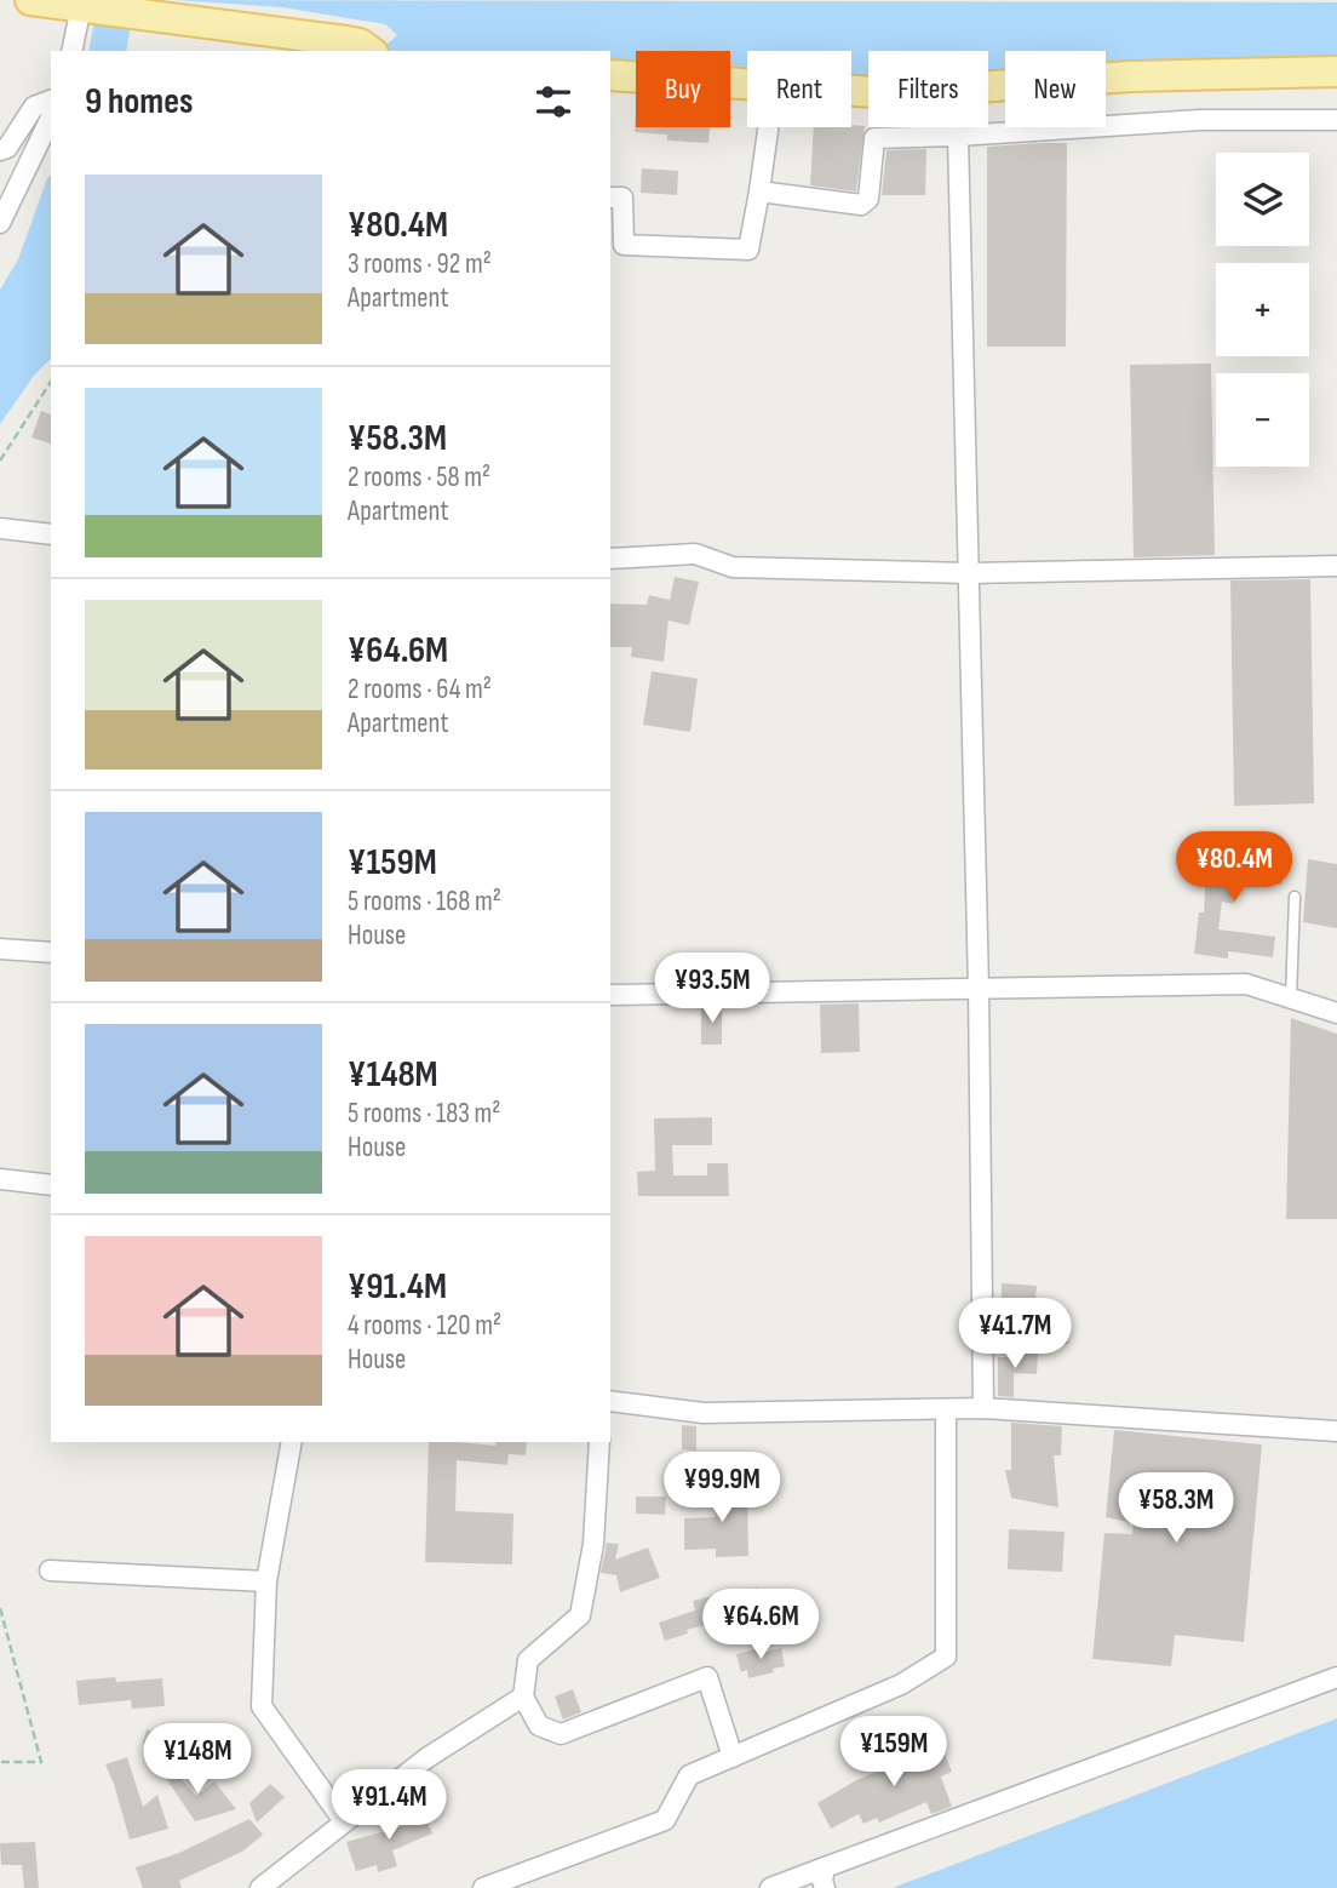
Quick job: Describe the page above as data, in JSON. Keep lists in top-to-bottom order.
{
  "page": {
    "chip": [
      "Buy",
      "Rent",
      "Filters",
      "New"
    ],
    "heading": "9 homes",
    "map_buttons": ["+", "−"],
    "list": [
      {
        "name": "¥80.4M",
        "note": "3 rooms · 92 m² · Apartment"
      },
      {
        "name": "¥58.3M",
        "note": "2 rooms · 58 m² · Apartment"
      },
      {
        "name": "¥64.6M",
        "note": "2 rooms · 64 m² · Apartment"
      },
      {
        "name": "¥159M",
        "note": "5 rooms · 168 m² · House"
      },
      {
        "name": "¥148M",
        "note": "5 rooms · 183 m² · House"
      },
      {
        "name": "¥91.4M",
        "note": "4 rooms · 120 m² · House"
      }
    ],
    "price": [
      "¥80.4M",
      "¥93.5M",
      "¥41.7M",
      "¥99.9M",
      "¥58.3M",
      "¥64.6M",
      "¥159M",
      "¥148M",
      "¥91.4M"
    ]
  }
}
